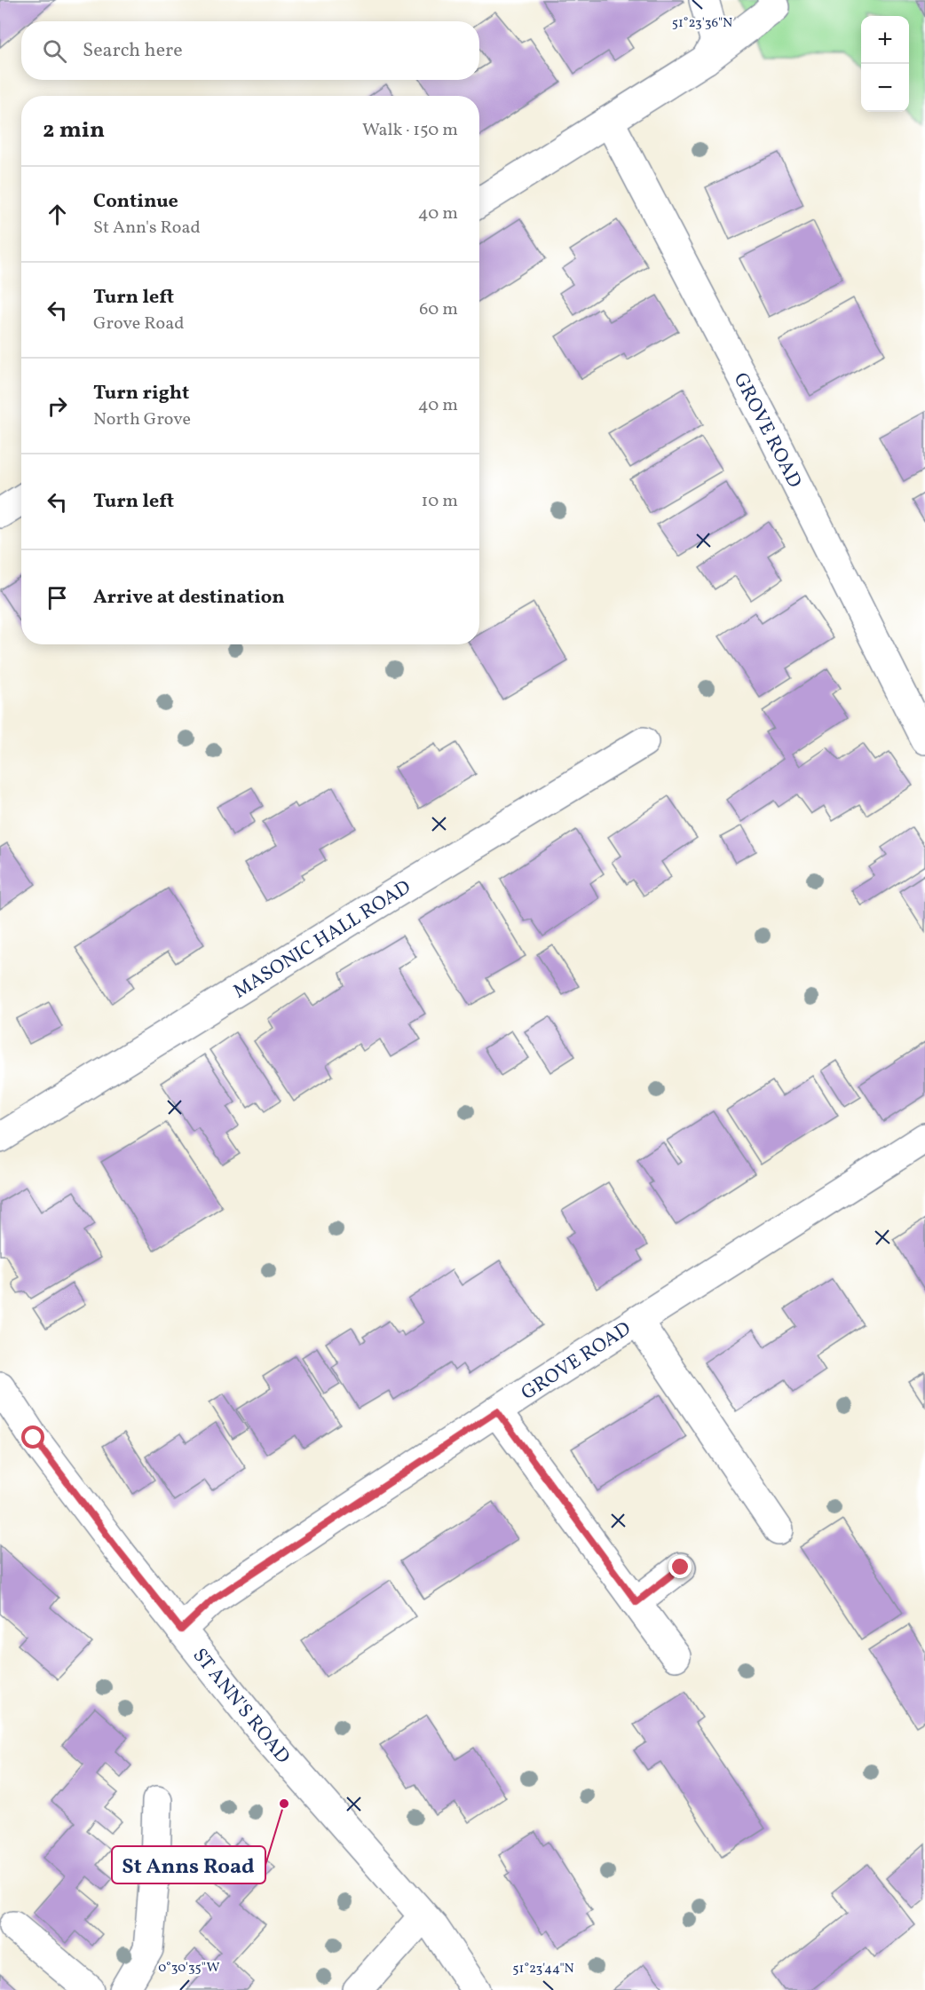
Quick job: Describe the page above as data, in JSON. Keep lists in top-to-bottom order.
{
  "streets": {
    "street": ["GROVE ROAD", "MASONIC HALL ROAD", "ST ANN'S ROAD"]
  },
  "crossings": [
    ["GROVE ROAD", "ST ANN'S ROAD"]
  ],
  "places": ["St Anns Road"],
  "page": {
    "map_buttons": ["+", "−"],
    "search": "Search here",
    "heading": ["2 min", "Walk · 150 m"],
    "list": [
      ["Continue", "St Ann's Road", "40 m"],
      ["Turn left", "Grove Road", "60 m"],
      ["Turn right", "North Grove", "40 m"],
      ["Turn left", "10 m"],
      "Arrive at destination"
    ]
  },
  "coordinates": ["51°23'36\"N", "0°30'35\"W", "51°23'44\"N"]
}
